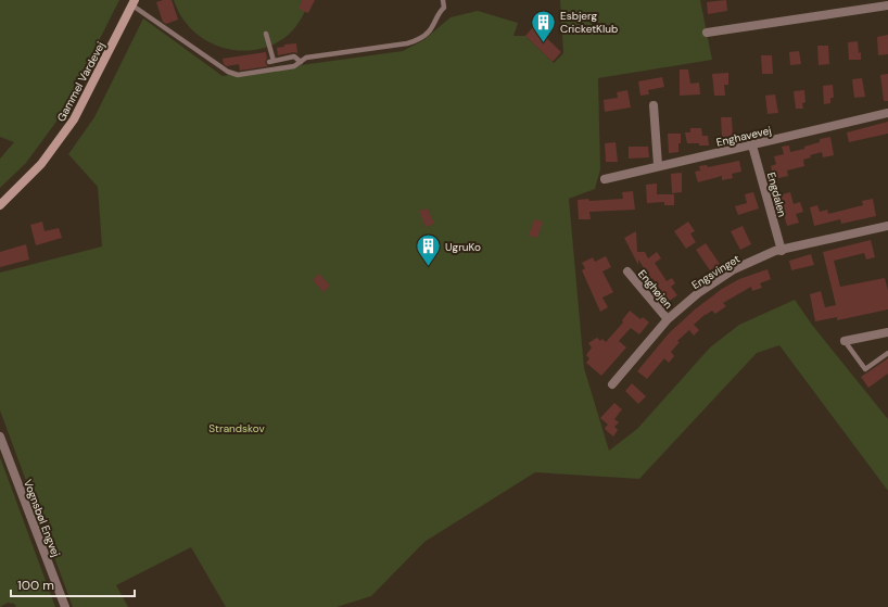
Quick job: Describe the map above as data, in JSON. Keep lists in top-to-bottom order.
{
  "streets": {
    "street": [
      "Gammel Vardevej",
      "Enghavevej",
      "Engdalen",
      "Engsvinget",
      "Enghøjen",
      "Vognsbøl Engvej"
    ]
  },
  "crossings": [
    ["Enghavevej", "Engdalen"],
    ["Engdalen", "Engsvinget"],
    ["Engsvinget", "Enghøjen"]
  ],
  "parks": ["Strandskov"],
  "places": {
    "building": ["Esbjerg CricketKlub", "UgruKo"]
  },
  "scale_bar": "100 m"
}
